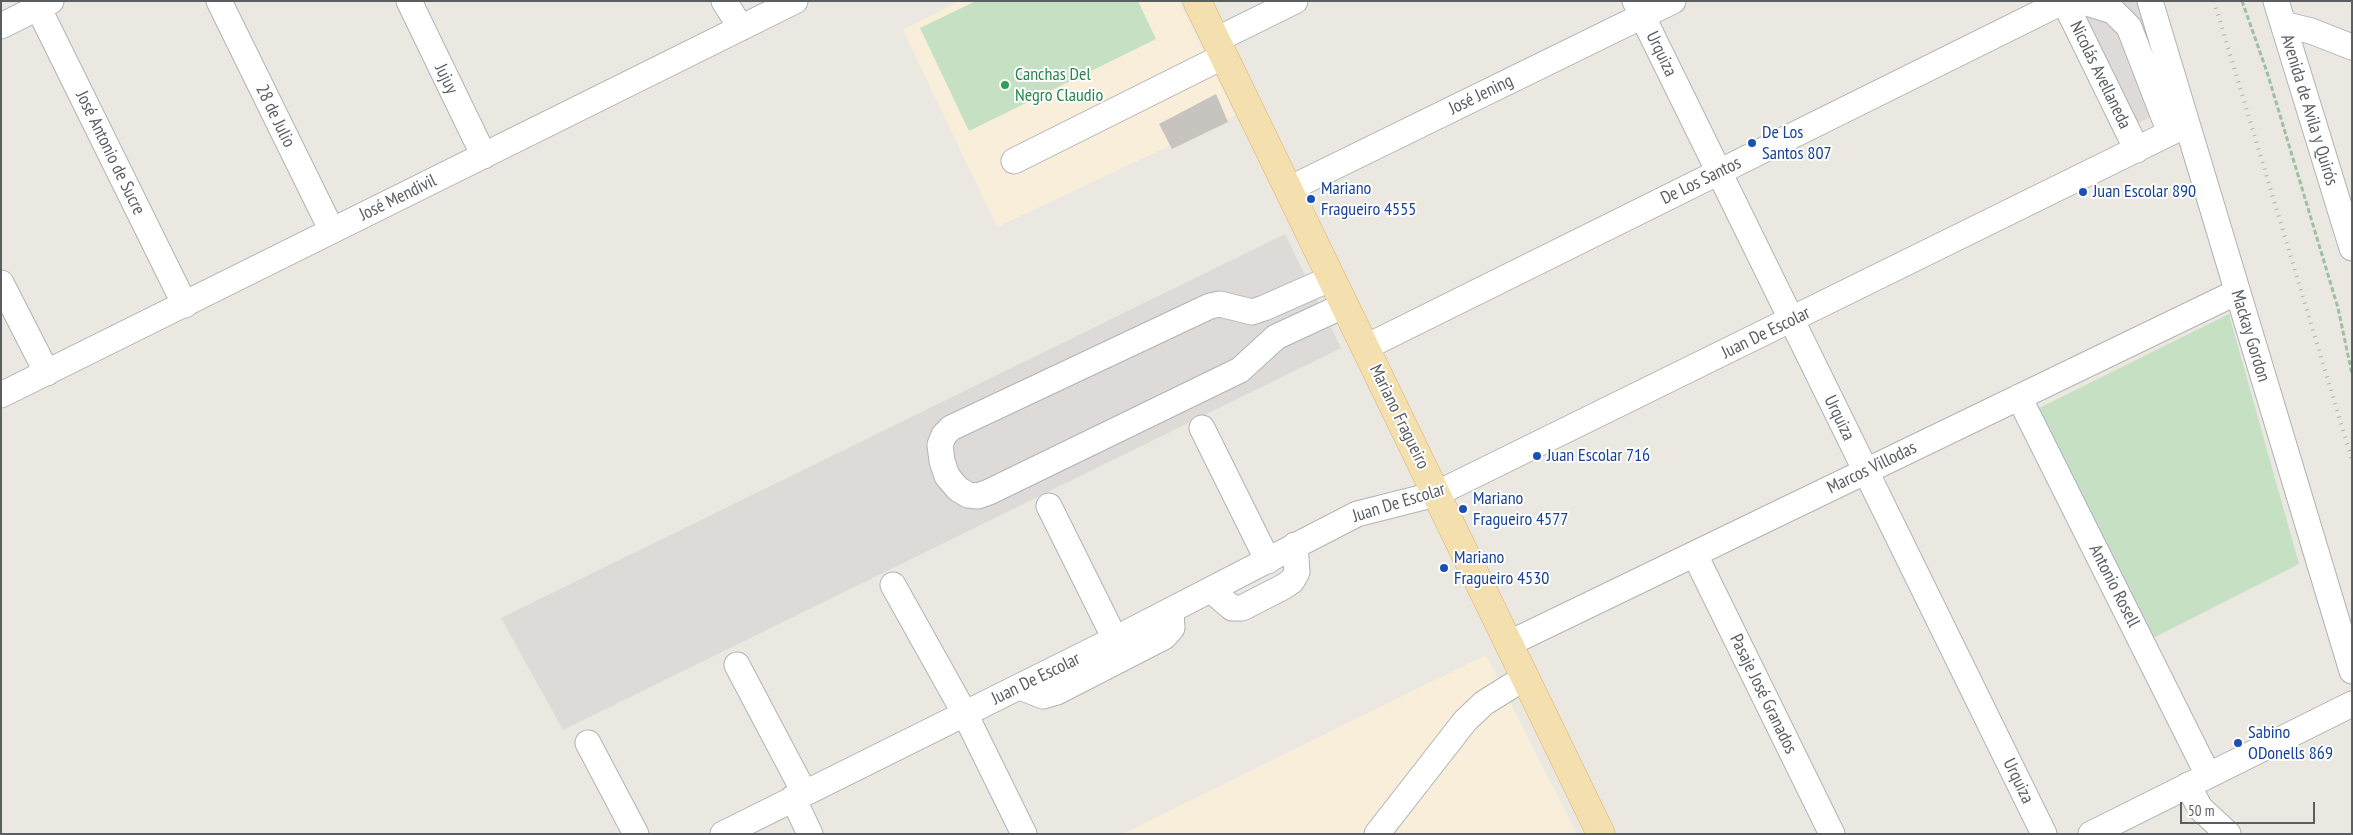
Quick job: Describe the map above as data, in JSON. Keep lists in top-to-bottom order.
{
  "streets": {
    "main road": ["Mariano Fragueiro"],
    "street": [
      "Urquiza",
      "Nicolás Avellaneda",
      "Jujuy",
      "José Jening",
      "Avenida de Avila y Quirós",
      "28 de Julio",
      "José Antonio de Sucre",
      "De Los Santos",
      "José Mendivil",
      "Juan De Escolar",
      "Mackay Gordon",
      "Marcos Villodas",
      "Antonio Rosell",
      "Pasaje José Granados"
    ]
  },
  "crossings": [
    ["Urquiza", "José Jening"],
    ["Urquiza", "De Los Santos"],
    ["Urquiza", "Juan De Escolar"],
    ["Urquiza", "Marcos Villodas"],
    ["Nicolás Avellaneda", "De Los Santos"],
    ["Nicolás Avellaneda", "Juan De Escolar"],
    ["Jujuy", "José Mendivil"],
    ["José Jening", "Mariano Fragueiro"],
    ["28 de Julio", "José Mendivil"],
    ["José Antonio de Sucre", "José Mendivil"],
    ["De Los Santos", "Mariano Fragueiro"],
    ["Juan De Escolar", "Mackay Gordon"],
    ["Juan De Escolar", "Mariano Fragueiro"],
    ["Mackay Gordon", "Marcos Villodas"],
    ["Mariano Fragueiro", "Marcos Villodas"],
    ["Marcos Villodas", "Antonio Rosell"],
    ["Marcos Villodas", "Pasaje José Granados"]
  ],
  "places": [
    "Canchas Del Negro Claudio",
    "De Los Santos 807",
    "Juan Escolar 890",
    "Mariano Fragueiro 4555",
    "Juan Escolar 716",
    "Mariano Fragueiro 4577",
    "Mariano Fragueiro 4530",
    "Sabino ODonells 869"
  ],
  "scale_bar": "50 m"
}
